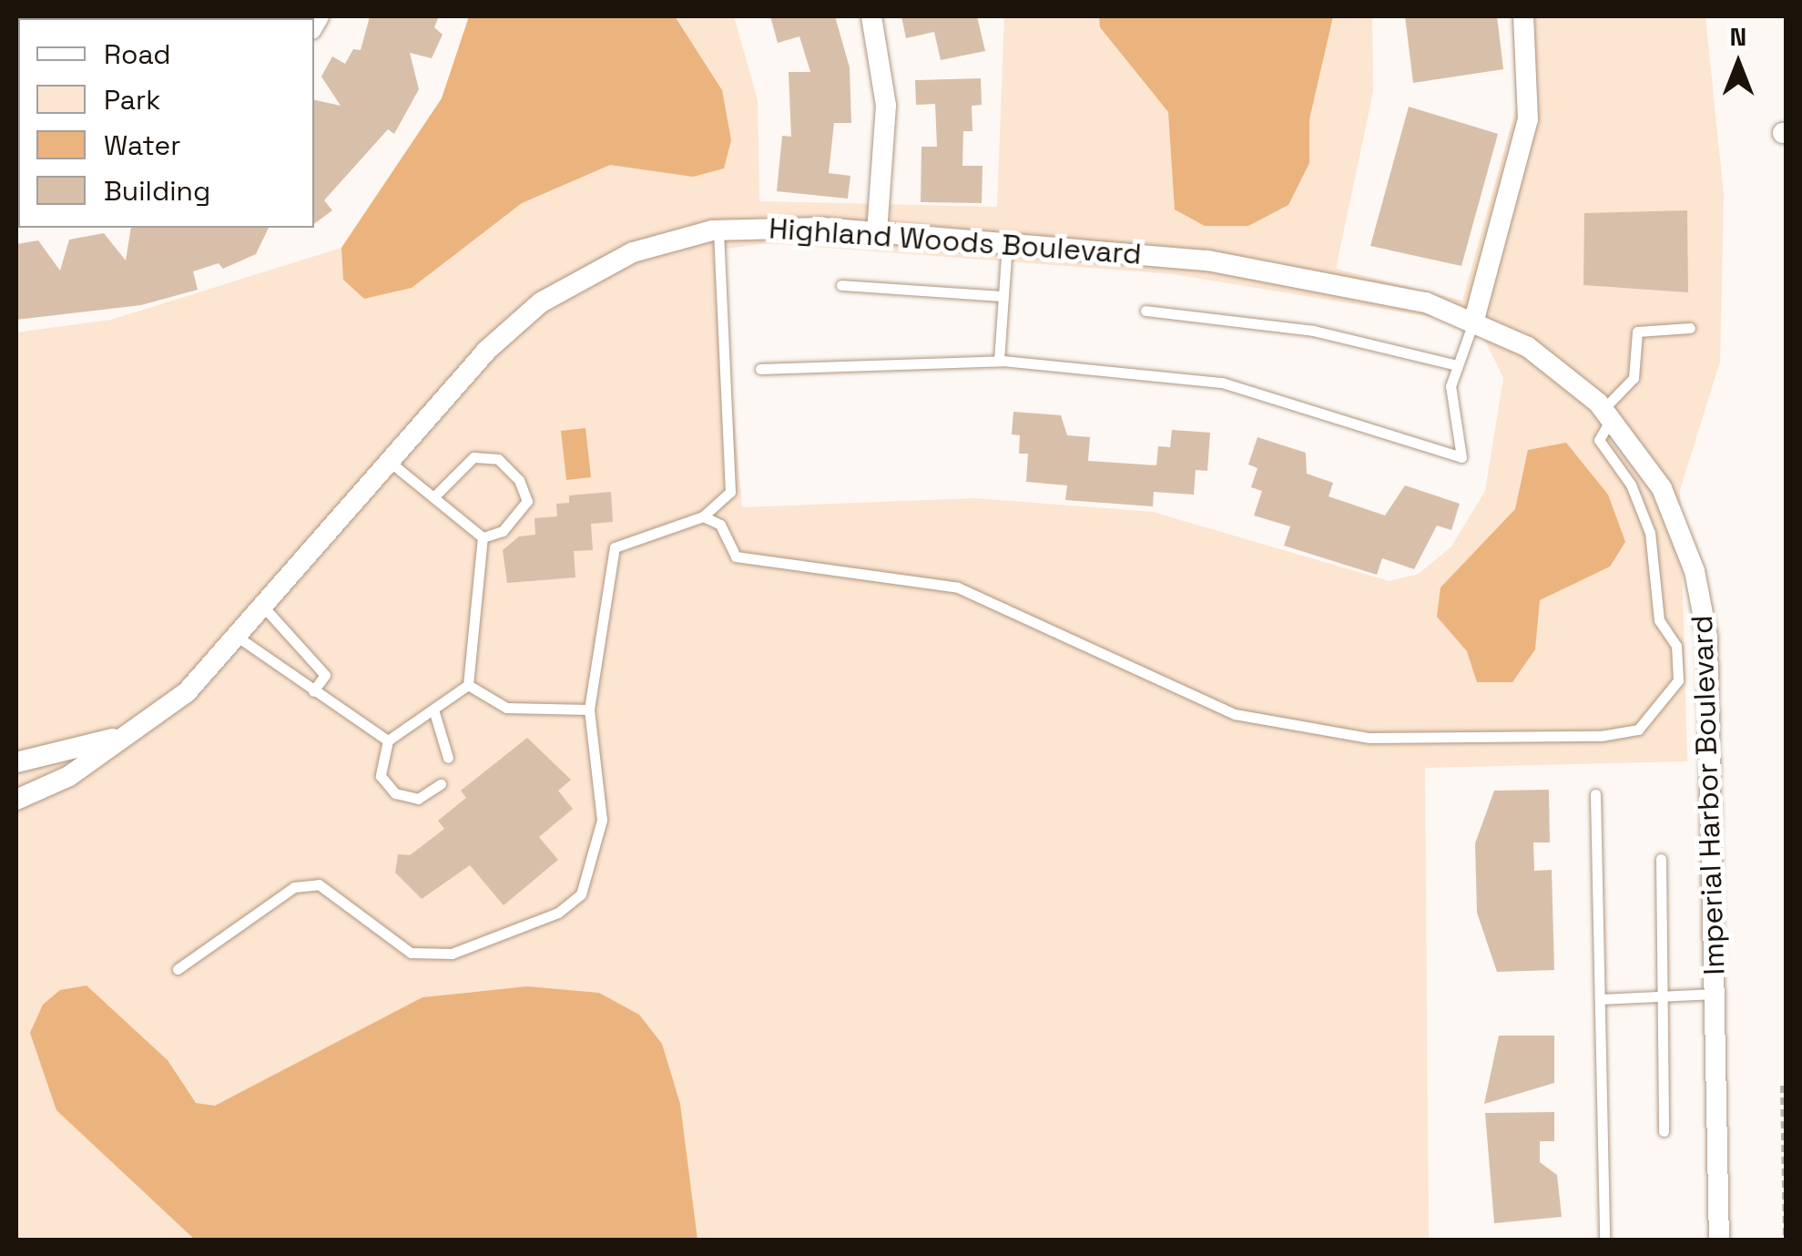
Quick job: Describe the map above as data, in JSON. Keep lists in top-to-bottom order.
{
  "streets": {
    "street": ["Highland Woods Boulevard", "Imperial Harbor Boulevard"]
  },
  "crossings": [
    ["Highland Woods Boulevard", "Imperial Harbor Boulevard"]
  ],
  "legend": [
    "Road",
    "Park",
    "Water",
    "Building"
  ],
  "north": "top"
}
